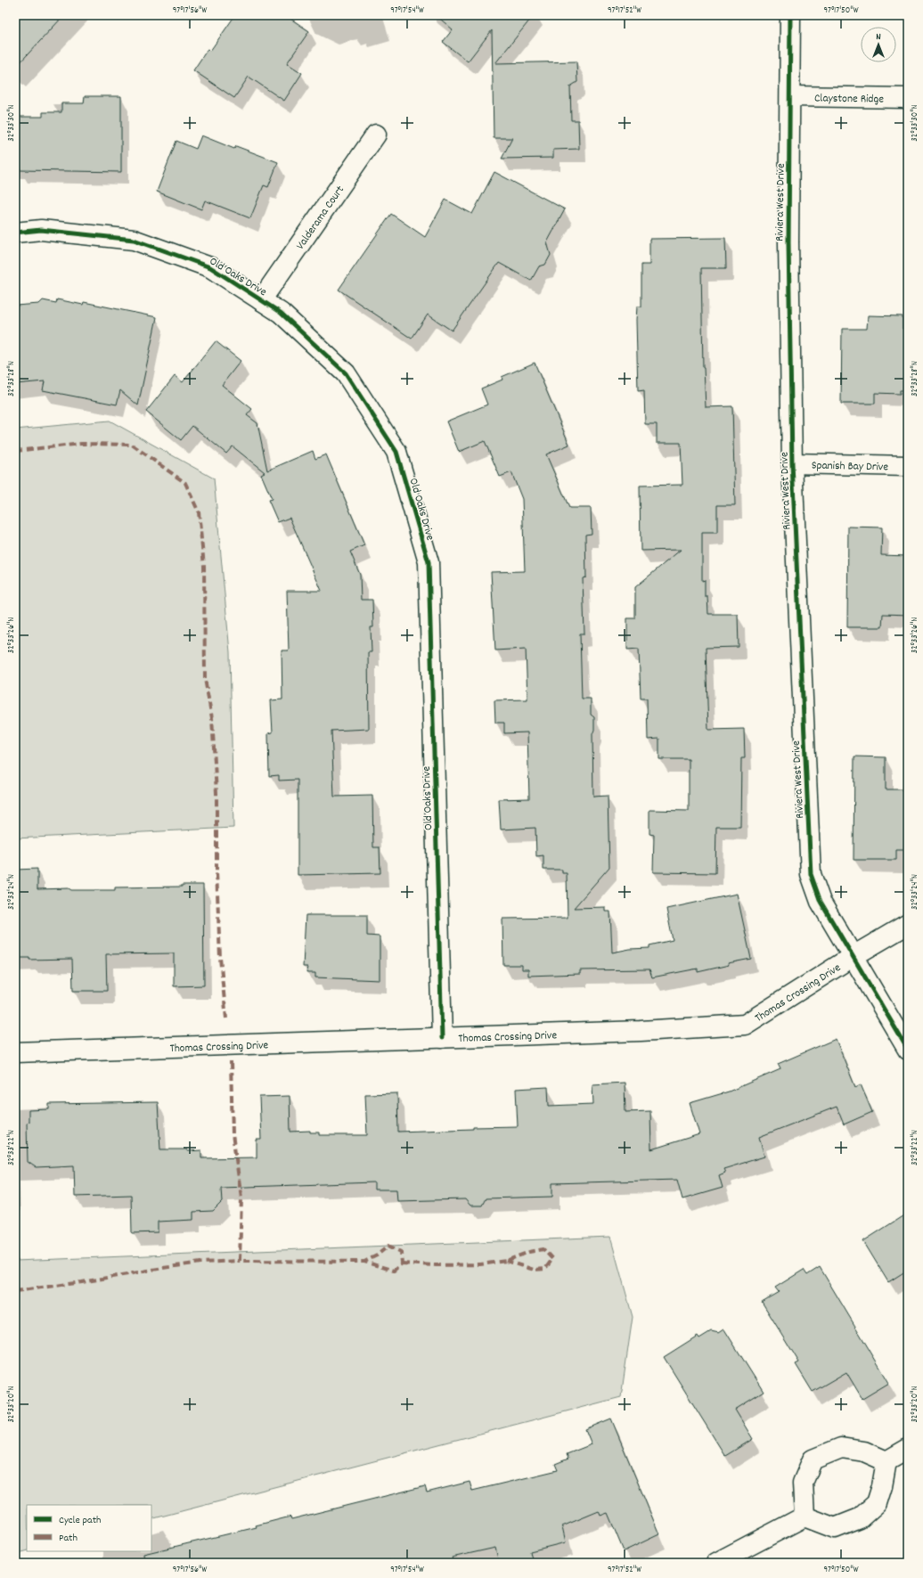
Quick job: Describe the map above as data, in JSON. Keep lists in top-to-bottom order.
{
  "streets": {
    "street": [
      "Claystone Ridge",
      "Riviera West Drive",
      "Valderama Court",
      "Old Oaks Drive",
      "Spanish Bay Drive",
      "Thomas Crossing Drive"
    ]
  },
  "crossings": [
    ["Claystone Ridge", "Riviera West Drive"],
    ["Riviera West Drive", "Spanish Bay Drive"],
    ["Riviera West Drive", "Thomas Crossing Drive"],
    ["Valderama Court", "Old Oaks Drive"],
    ["Old Oaks Drive", "Thomas Crossing Drive"]
  ],
  "legend": ["Cycle path", "Path"],
  "north": "top",
  "coordinates": [
    "97°17'56\"W",
    "97°17'54\"W",
    "97°17'52\"W",
    "97°17'50\"W",
    "32°33'30\"N",
    "32°33'28\"N",
    "32°33'26\"N",
    "32°33'24\"N",
    "32°33'22\"N",
    "32°33'20\"N"
  ]
}
